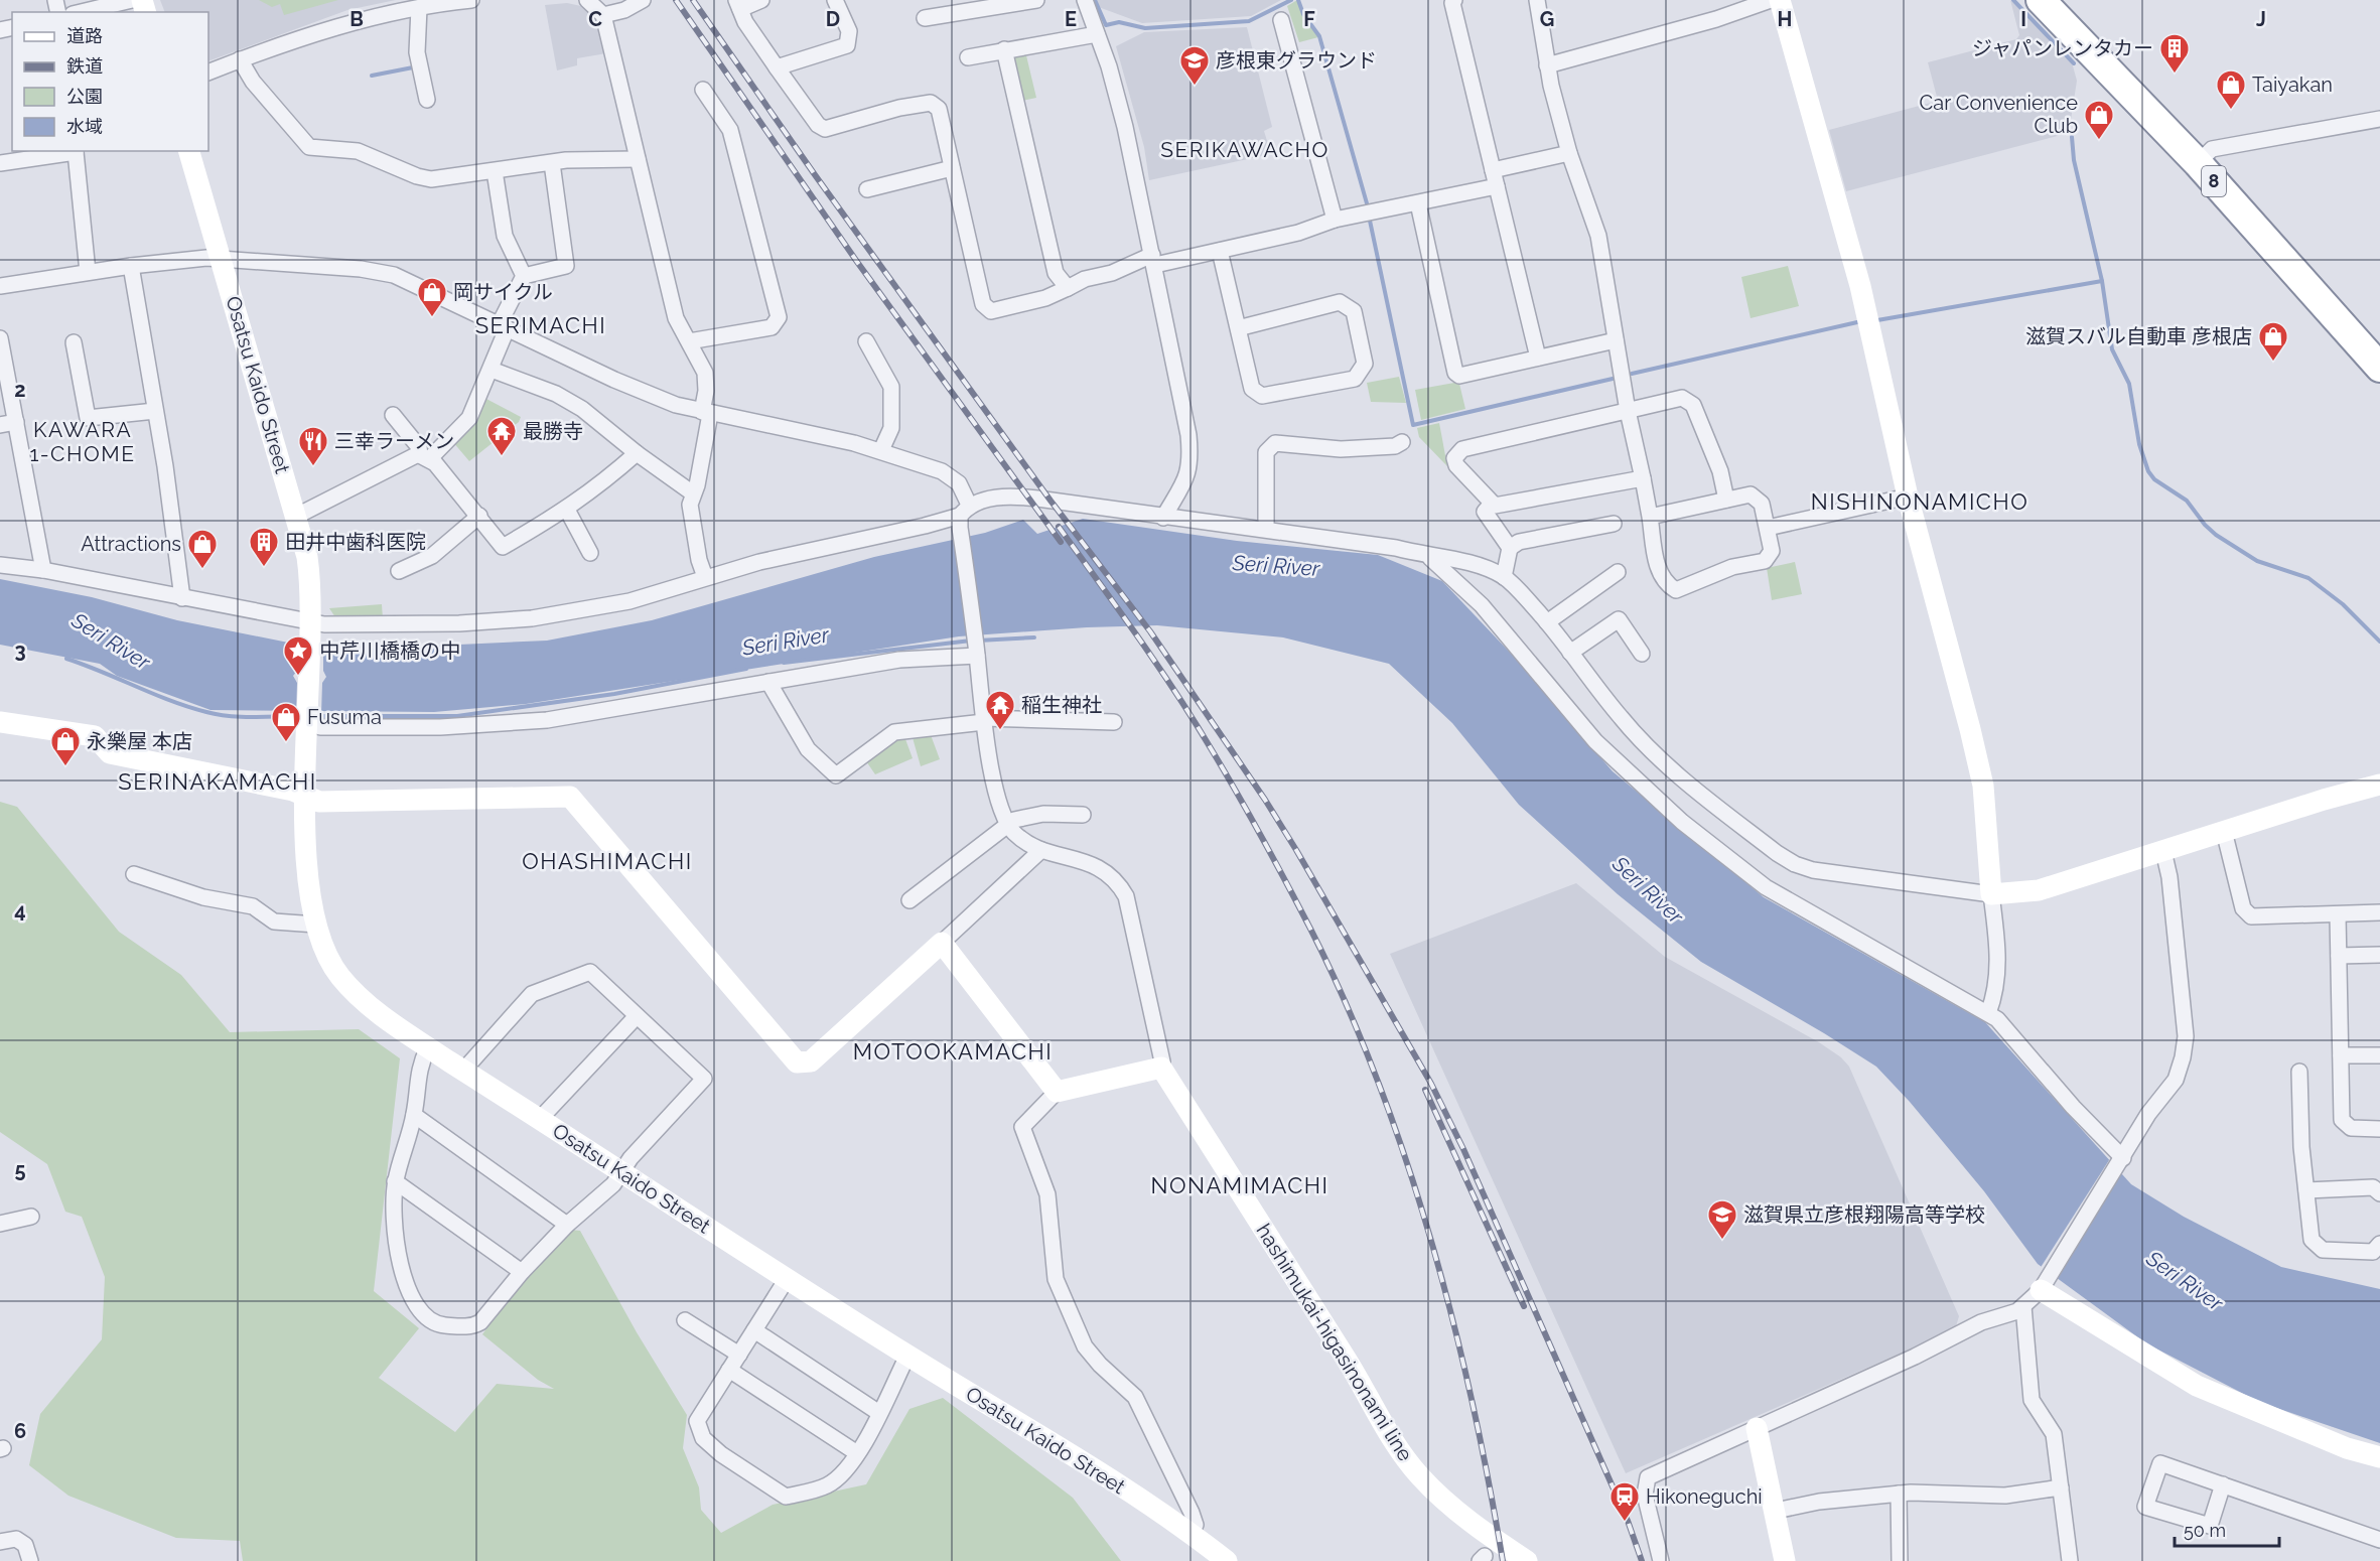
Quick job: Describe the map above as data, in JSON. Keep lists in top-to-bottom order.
{
  "streets": {
    "highway": ["8"],
    "street": ["Osatsu Kaido Street", "hashimukai-higasinonami line"]
  },
  "districts": [
    "SERIKAWACHO",
    "SERIMACHI",
    "KAWARA 1-CHOME",
    "NISHINONAMICHO",
    "SERINAKAMACHI",
    "OHASHIMACHI",
    "MOTOOKAMACHI",
    "NONAMIMACHI"
  ],
  "water": ["Seri River"],
  "places": {
    "building": ["ジャパンレンタカー", "田井中歯科医院"],
    "school or university": ["彦根東グラウンド", "滋賀県立彦根翔陽高等学校"],
    "shop": [
      "Taiyakan",
      "Car Convenience Club",
      "岡サイクル",
      "滋賀スバル自動車 彦根店",
      "Attractions",
      "Fusuma",
      "永樂屋 本店"
    ],
    "temple": ["最勝寺", "稲生神社"],
    "restaurant": ["三幸ラーメン"],
    "place": ["中芹川橋橋の中"],
    "station": ["Hikoneguchi"]
  },
  "legend": [
    "道路",
    "鉄道",
    "公園",
    "水域"
  ],
  "scale_bar": "50 m",
  "grid": {
    "columns": [
      "B",
      "C",
      "D",
      "E",
      "F",
      "G",
      "H",
      "I",
      "J"
    ],
    "rows": [
      "2",
      "3",
      "4",
      "5",
      "6"
    ]
  }
}
